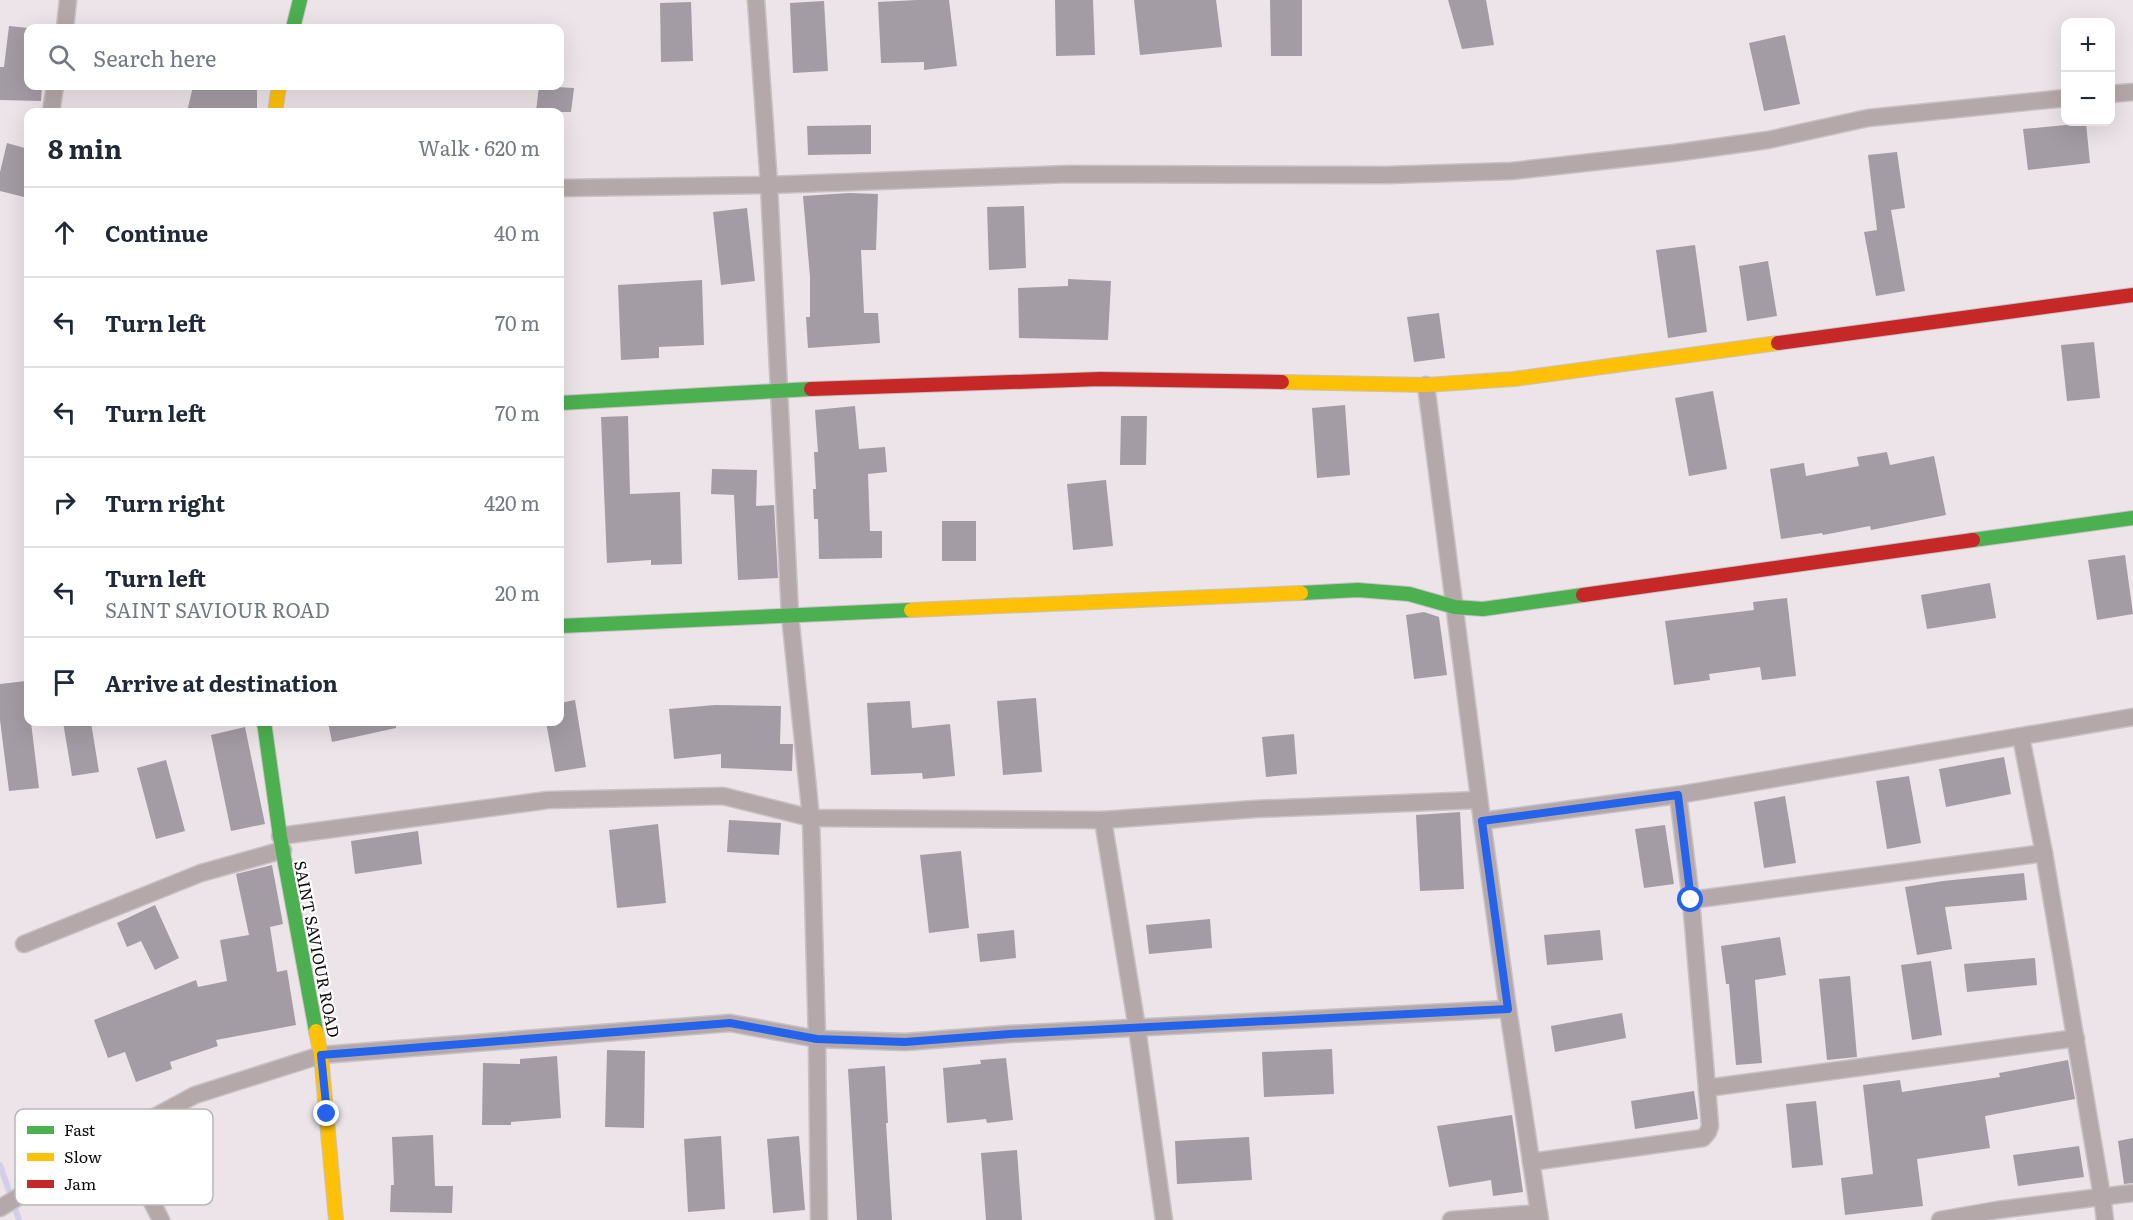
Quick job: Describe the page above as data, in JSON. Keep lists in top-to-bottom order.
{
  "streets": {
    "street": ["SAINT SAVIOUR ROAD"]
  },
  "legend": ["Fast", "Slow", "Jam"],
  "page": {
    "map_buttons": ["+", "−"],
    "search": "Search here",
    "heading": ["8 min", "Walk · 620 m"],
    "list": [
      ["Continue", "40 m"],
      ["Turn left", "70 m"],
      ["Turn left", "70 m"],
      ["Turn right", "420 m"],
      ["Turn left", "SAINT SAVIOUR ROAD", "20 m"],
      "Arrive at destination"
    ]
  }
}
